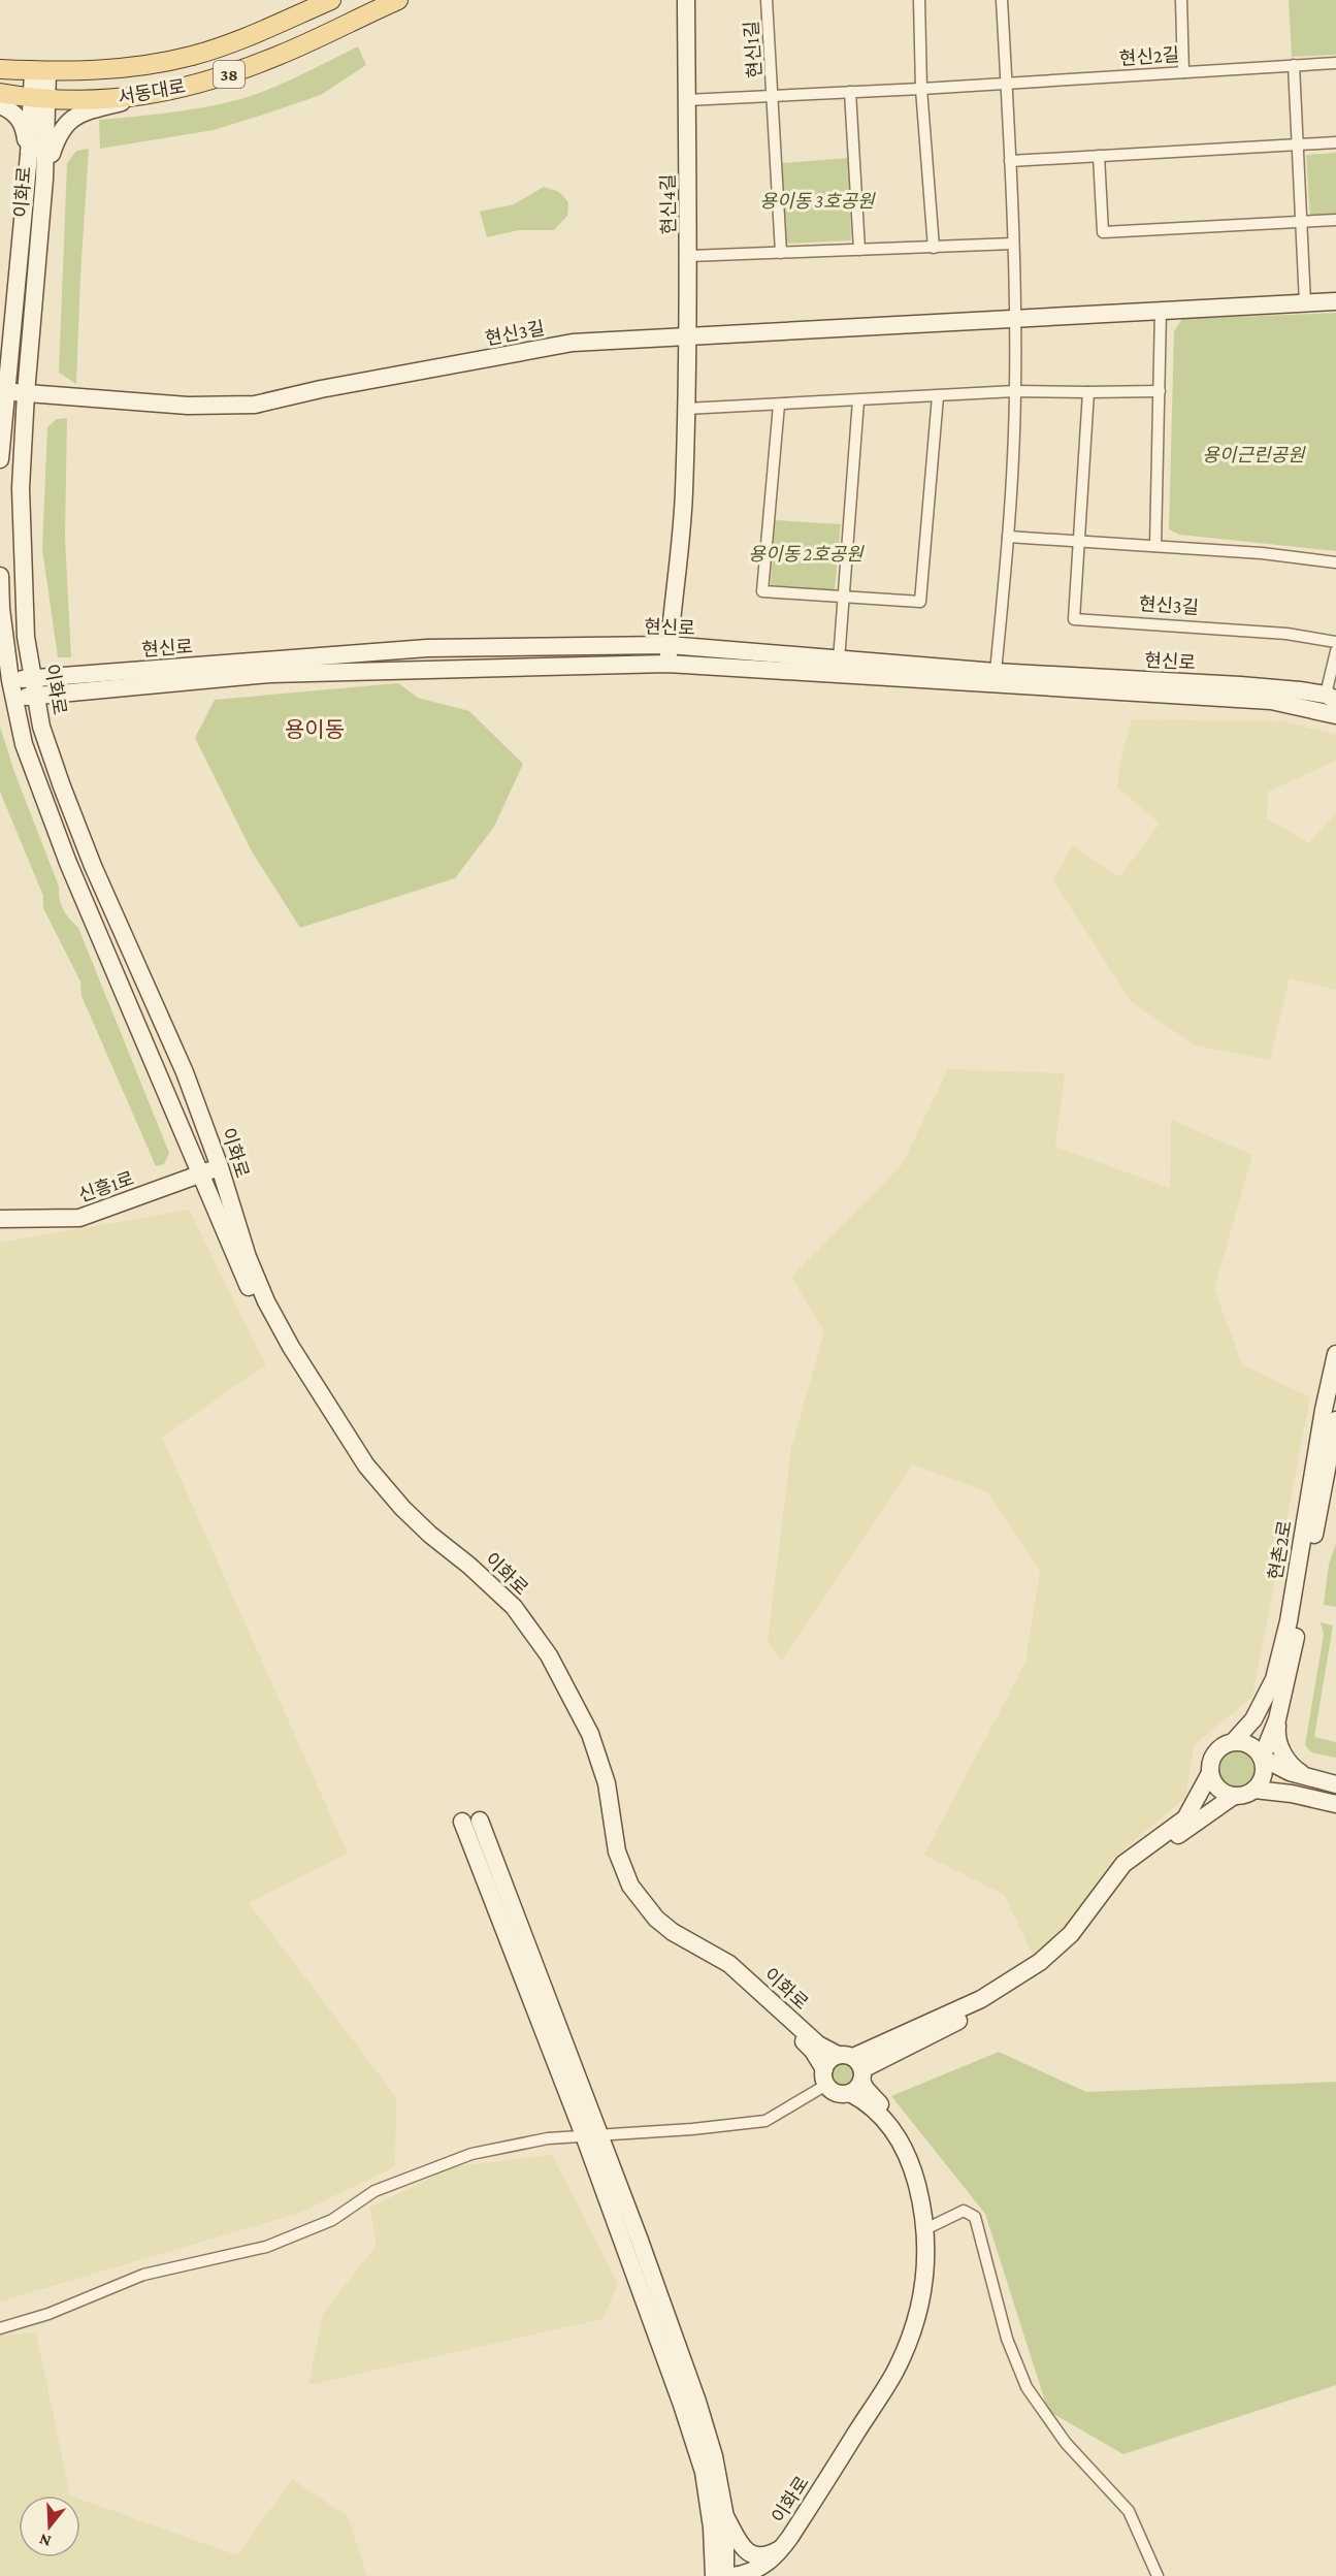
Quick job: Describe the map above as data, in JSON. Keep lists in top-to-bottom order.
{
  "streets": {
    "main road": ["38", "서동대로"],
    "street": [
      "현신1길",
      "현신2길",
      "이화로",
      "현신4길",
      "현신3길",
      "현신로",
      "신흥1로",
      "현촌2로"
    ]
  },
  "crossings": [
    ["현신1길", "현신2길"],
    ["현신2길", "현신4길"],
    ["서동대로", "이화로"],
    ["이화로", "현신3길"],
    ["이화로", "현신로"],
    ["이화로", "신흥1로"],
    ["현신4길", "현신3길"],
    ["현신4길", "현신로"]
  ],
  "districts": ["용이동"],
  "parks": ["용이동 3호공원", "용이근린공원", "용이동 2호공원"],
  "north": "bottom"
}
